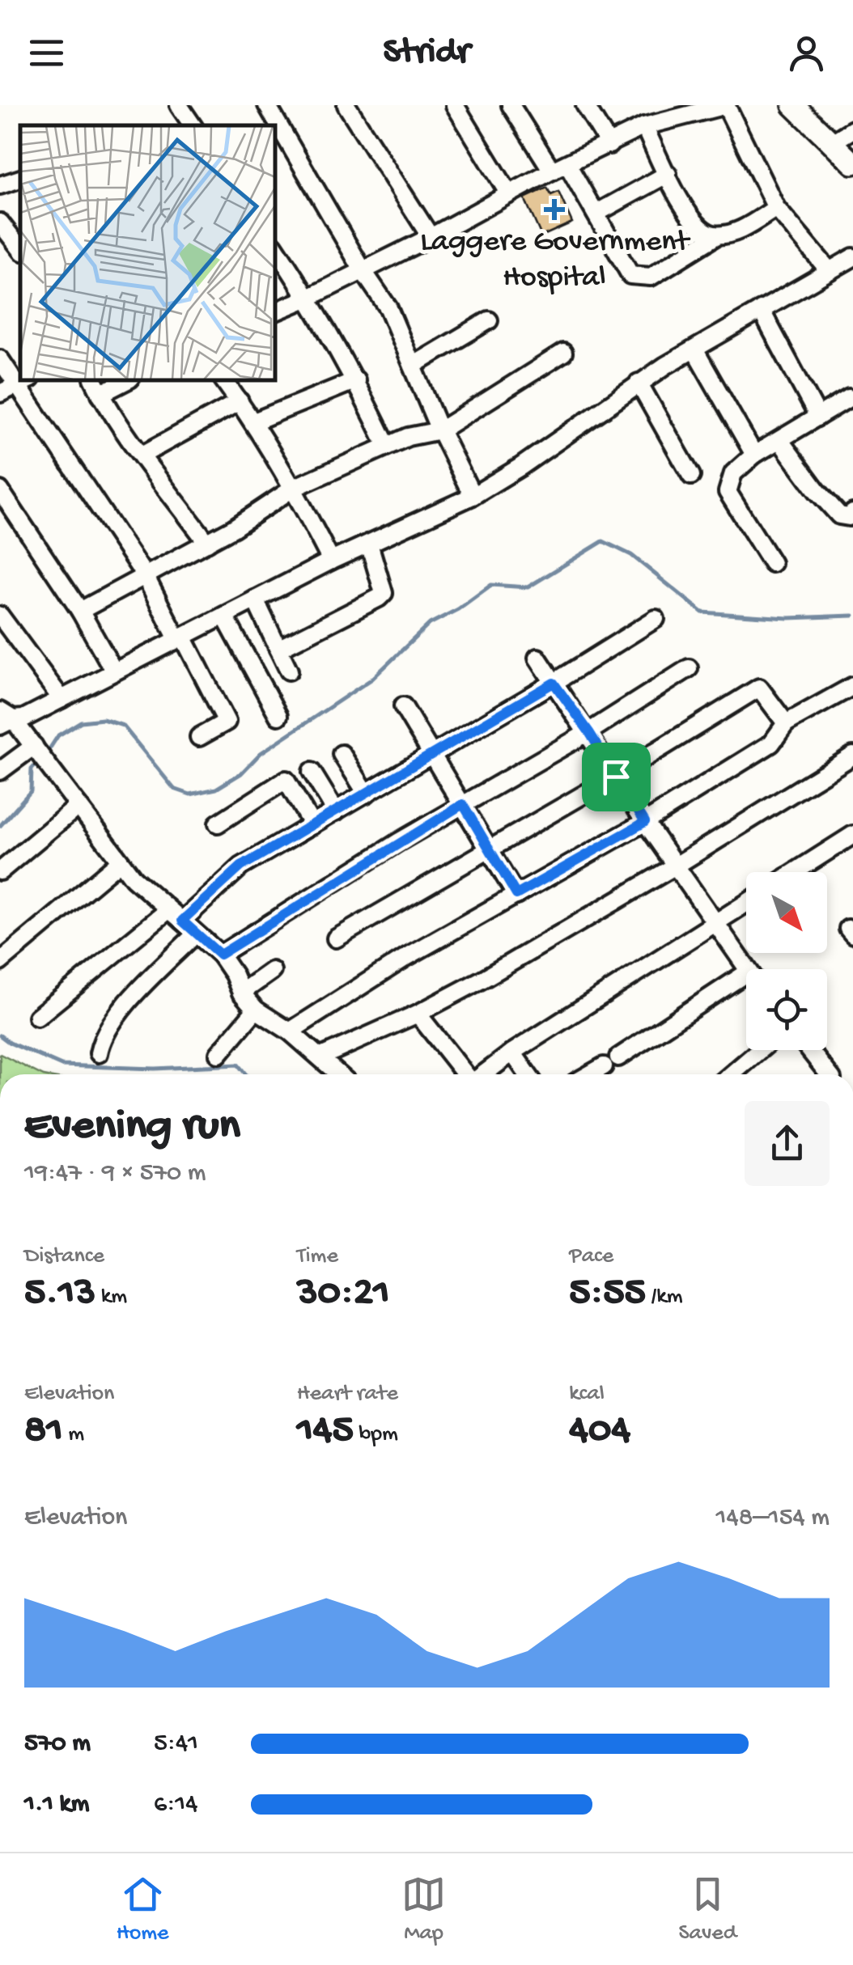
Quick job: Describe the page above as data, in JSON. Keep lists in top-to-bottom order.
{
  "places": {
    "health": ["Laggere Government Hospital"]
  },
  "north": "bottom right",
  "page": {
    "header": "Stridr",
    "heading": ["Evening run", "19:47 · 9 × 570 m"],
    "stats": [
      ["Distance", "5.13 km"],
      ["Time", "30:21"],
      ["Pace", "5:55 /km"],
      ["Elevation", "81 m"],
      ["Heart rate", "145 bpm"],
      ["kcal", "404"]
    ],
    "chart": ["Elevation", "148–154 m"],
    "list": [
      {
        "name": "570 m",
        "note": "5:41"
      },
      {
        "name": "1.1 km",
        "note": "6:14"
      }
    ],
    "tabs": ["Home", "Map", "Saved"]
  }
}
